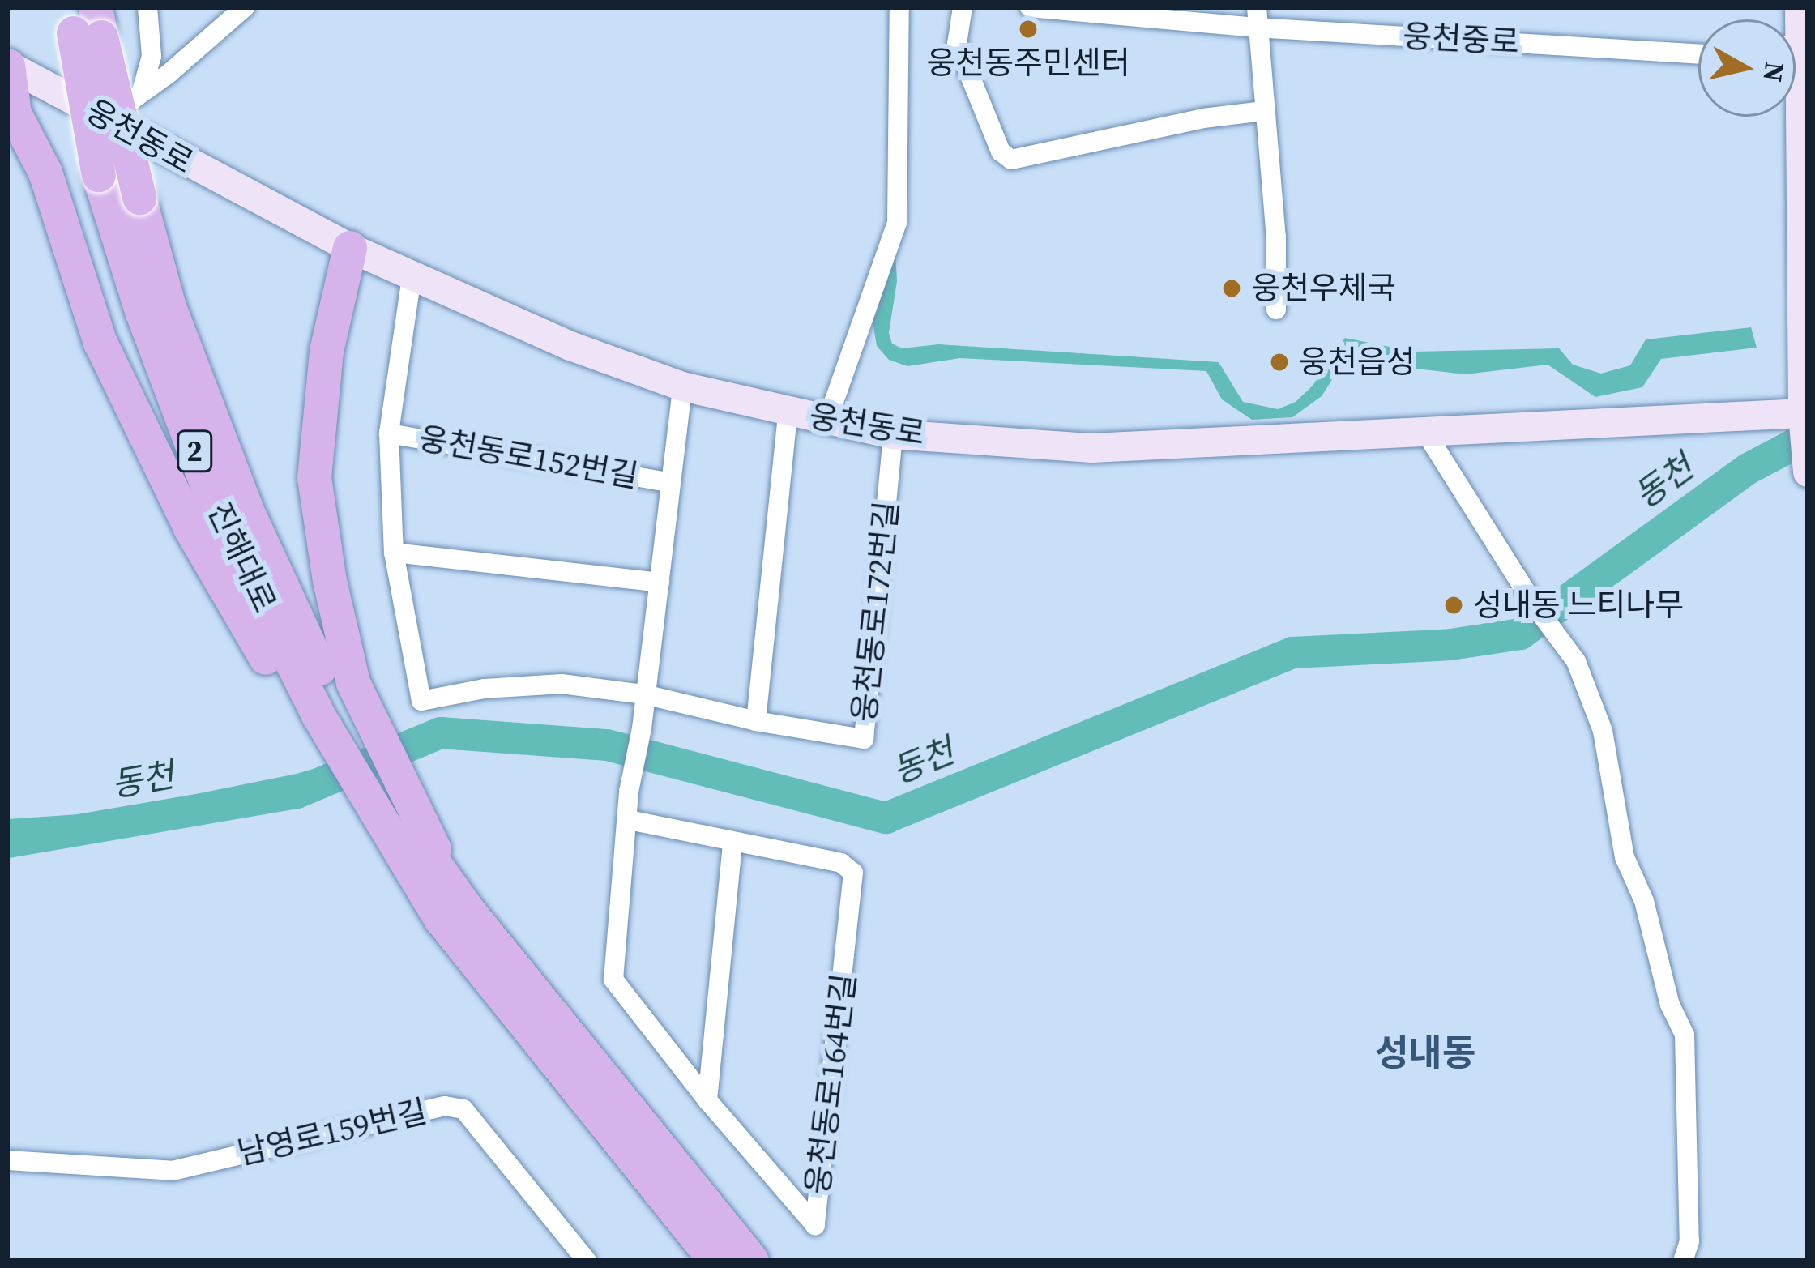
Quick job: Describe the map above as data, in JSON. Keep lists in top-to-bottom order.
{
  "streets": {
    "highway": ["2", "진해대로"],
    "main road": ["웅천동로"],
    "street": [
      "웅천중로",
      "웅천동로152번길",
      "웅천동로172번길",
      "웅천동로164번길",
      "남영로159번길"
    ]
  },
  "crossings": [
    ["웅천동로", "웅천동로152번길"],
    ["웅천동로", "웅천동로172번길"],
    ["2", "진해대로"],
    ["웅천동로152번길", "웅천동로172번길"],
    ["웅천동로152번길", "웅천동로164번길"],
    ["웅천동로172번길", "웅천동로164번길"]
  ],
  "districts": ["성내동"],
  "water": ["동천"],
  "places": [
    "웅천동주민센터",
    "웅천우체국",
    "웅천읍성",
    "성내동 느티나무"
  ],
  "north": "right"
}
